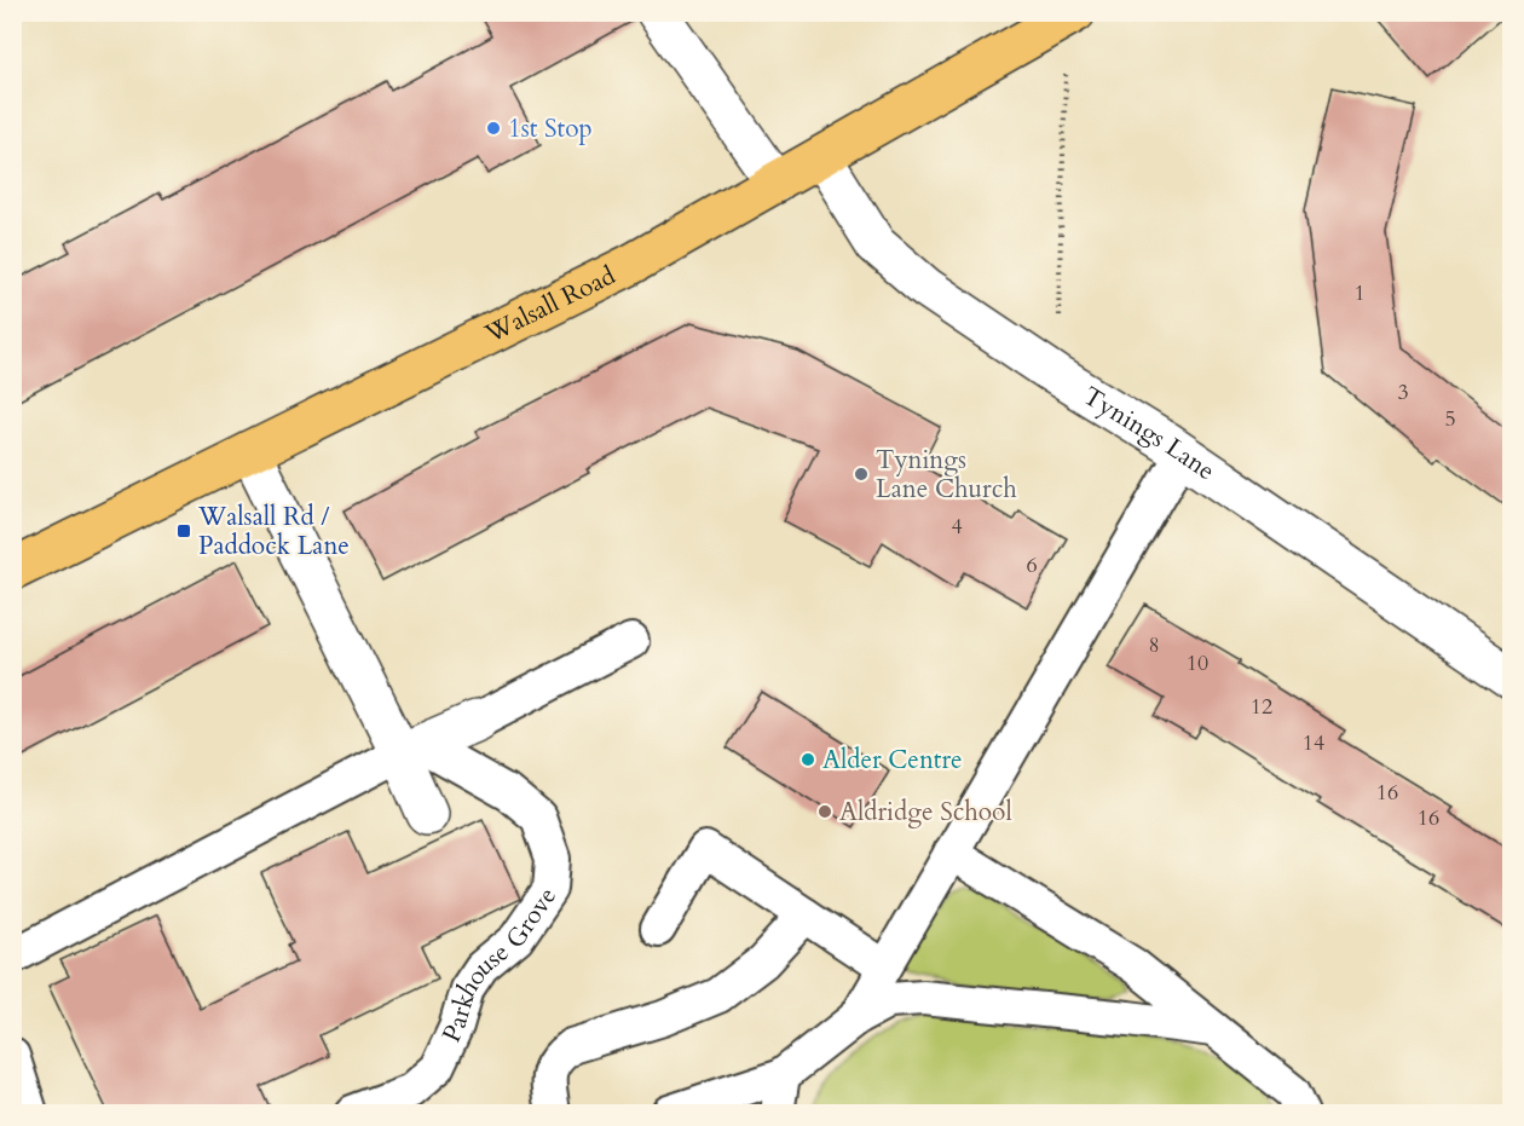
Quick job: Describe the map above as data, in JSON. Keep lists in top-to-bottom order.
{
  "streets": {
    "main road": ["Walsall Road"],
    "street": ["Tynings Lane"],
    "lane": ["Parkhouse Grove"]
  },
  "crossings": [
    ["Walsall Road", "Tynings Lane"]
  ],
  "places": {
    "other": [
      "1st Stop",
      "Tynings Lane Church",
      "Alder Centre",
      "Aldridge School"
    ],
    "transit": ["Walsall Rd / Paddock Lane"]
  },
  "house_numbers": [
    "1",
    "3",
    "5",
    "4",
    "6",
    "8",
    "10",
    "12",
    "14",
    "16",
    "16"
  ]
}
